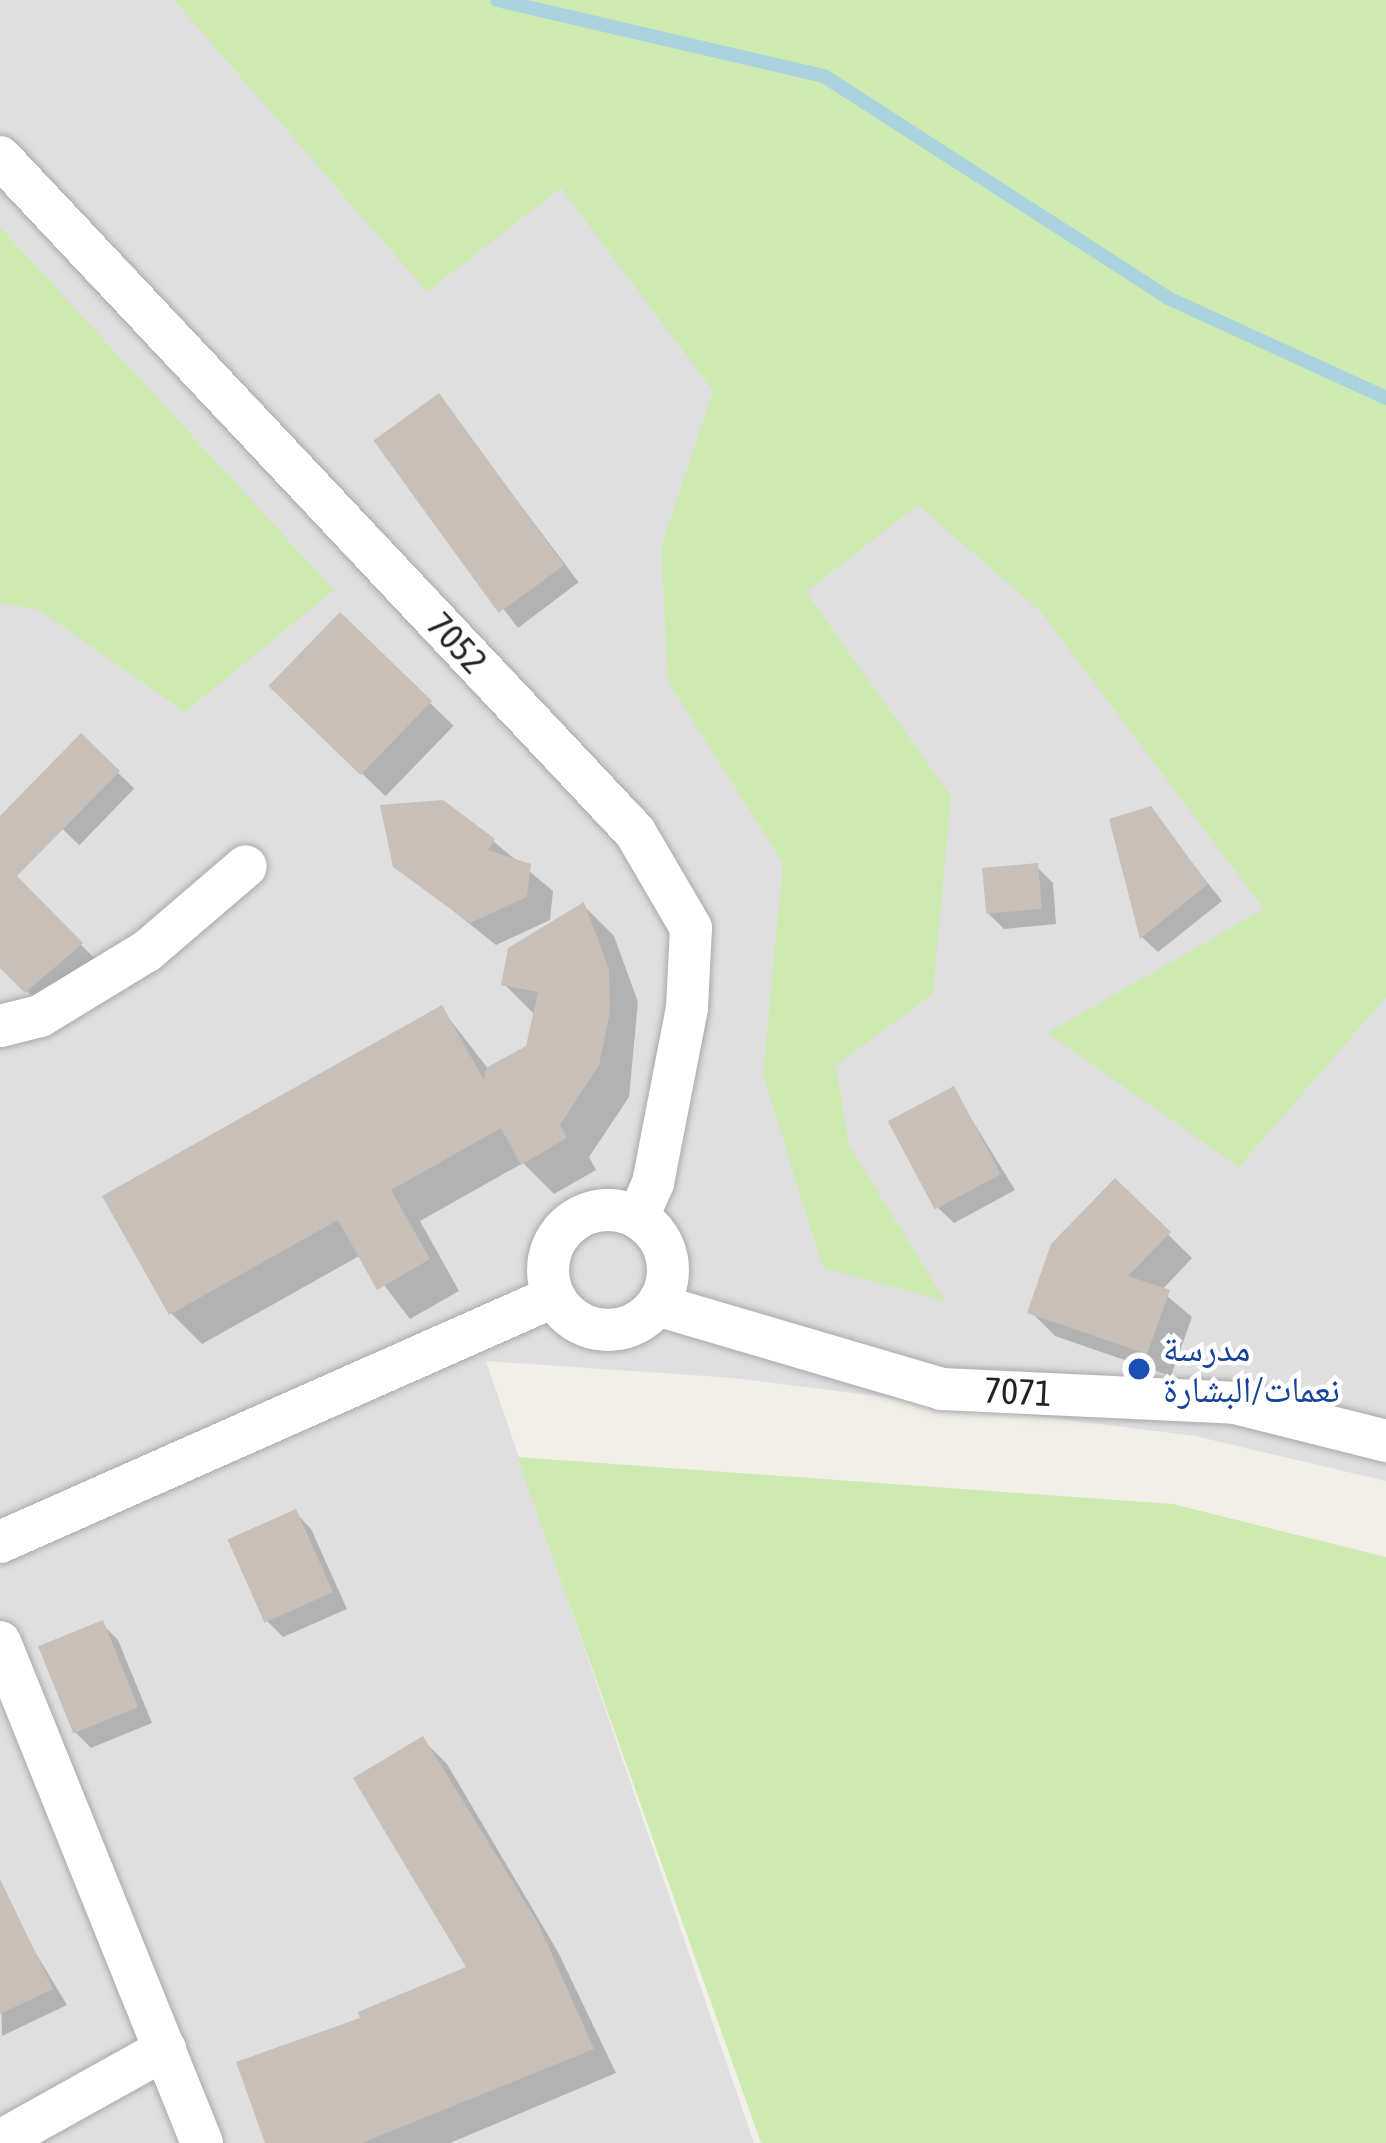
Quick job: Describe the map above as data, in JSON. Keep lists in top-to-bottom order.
{
  "streets": {
    "street": ["7052", "7071"]
  },
  "crossings": [
    ["7052", "7071"]
  ],
  "places": ["مدرسة نعمات/البشارة"]
}
